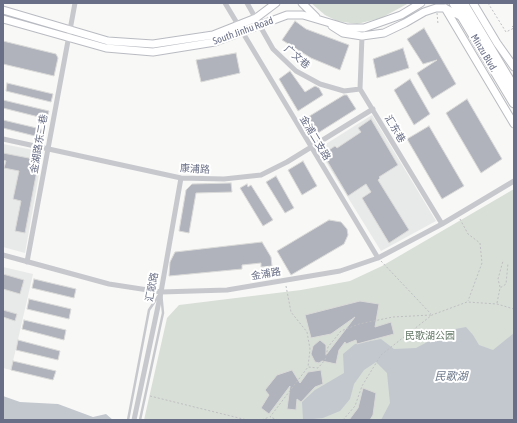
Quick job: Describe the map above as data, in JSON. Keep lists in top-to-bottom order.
{
  "streets": {
    "highway": ["Minzu Blvd."],
    "main road": ["South Jinhu Road"],
    "street": [
      "广文巷",
      "汇东巷",
      "金浦二支路",
      "金湖路东二巷",
      "康浦路",
      "金浦路",
      "汇歌路"
    ]
  },
  "crossings": [
    ["South Jinhu Road", "广文巷"],
    ["South Jinhu Road", "金浦二支路"],
    ["South Jinhu Road", "金湖路东二巷"],
    ["广文巷", "汇东巷"],
    ["汇东巷", "康浦路"],
    ["汇东巷", "金浦路"],
    ["金浦二支路", "康浦路"],
    ["金浦二支路", "金浦路"],
    ["金湖路东二巷", "康浦路"],
    ["金湖路东二巷", "金浦路"],
    ["康浦路", "汇歌路"],
    ["金浦路", "汇歌路"]
  ],
  "water": ["民歌湖"],
  "parks": ["民歌湖公园"]
}
